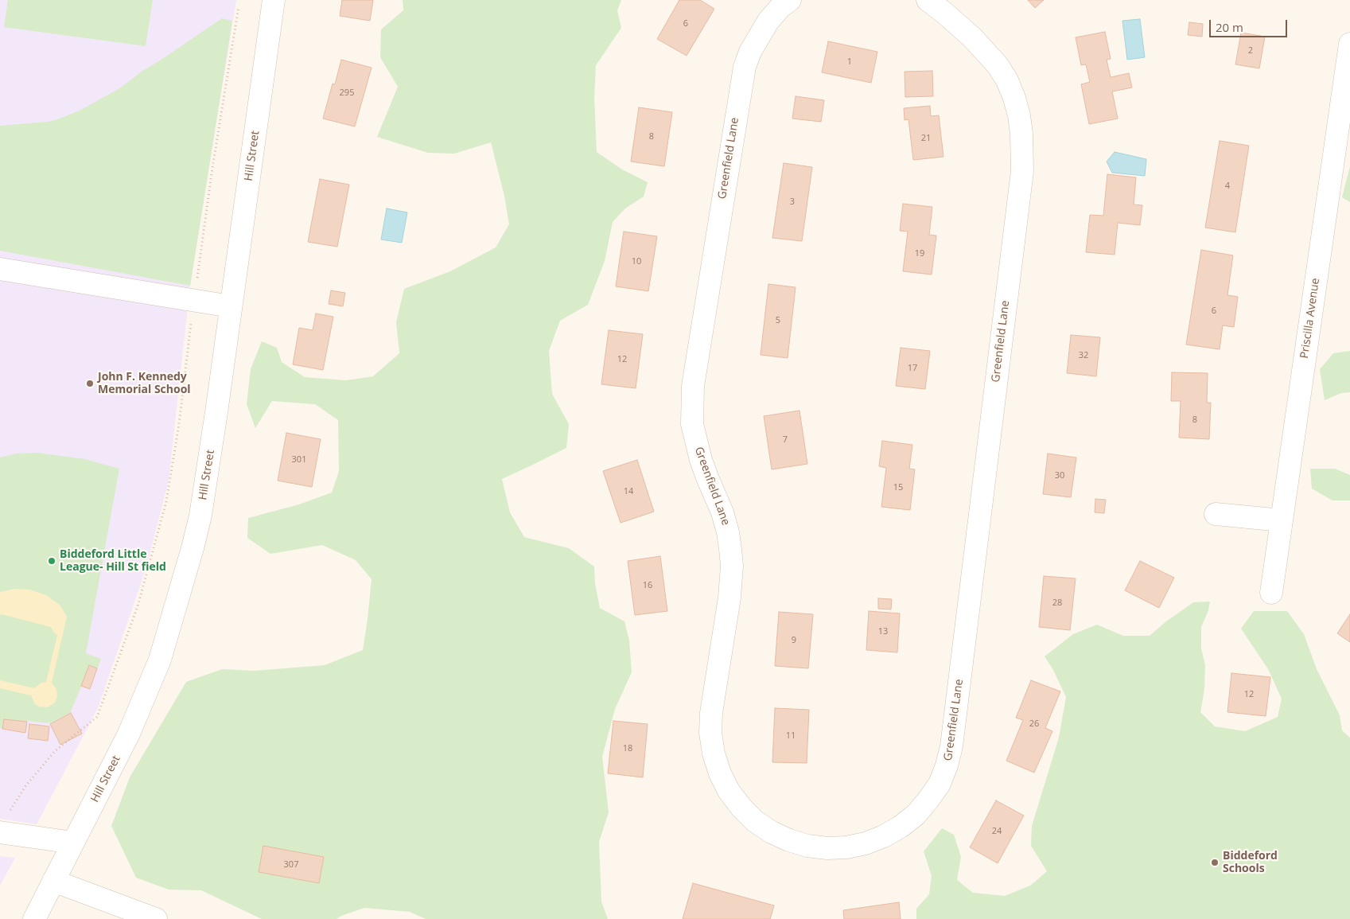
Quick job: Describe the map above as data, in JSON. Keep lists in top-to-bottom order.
{
  "streets": {
    "street": ["Hill Street", "Greenfield Lane", "Priscilla Avenue"]
  },
  "places": ["John F. Kennedy Memorial School", "Biddeford Little League- Hill St field", "Biddeford Schools"],
  "house_numbers": [
    "6",
    "2",
    "1",
    "295",
    "8",
    "21",
    "4",
    "3",
    "19",
    "10",
    "6",
    "5",
    "32",
    "12",
    "17",
    "8",
    "7",
    "301",
    "30",
    "15",
    "14",
    "16",
    "28",
    "13",
    "9",
    "12",
    "26",
    "11",
    "18",
    "24",
    "307"
  ],
  "scale_bar": "20 m"
}
